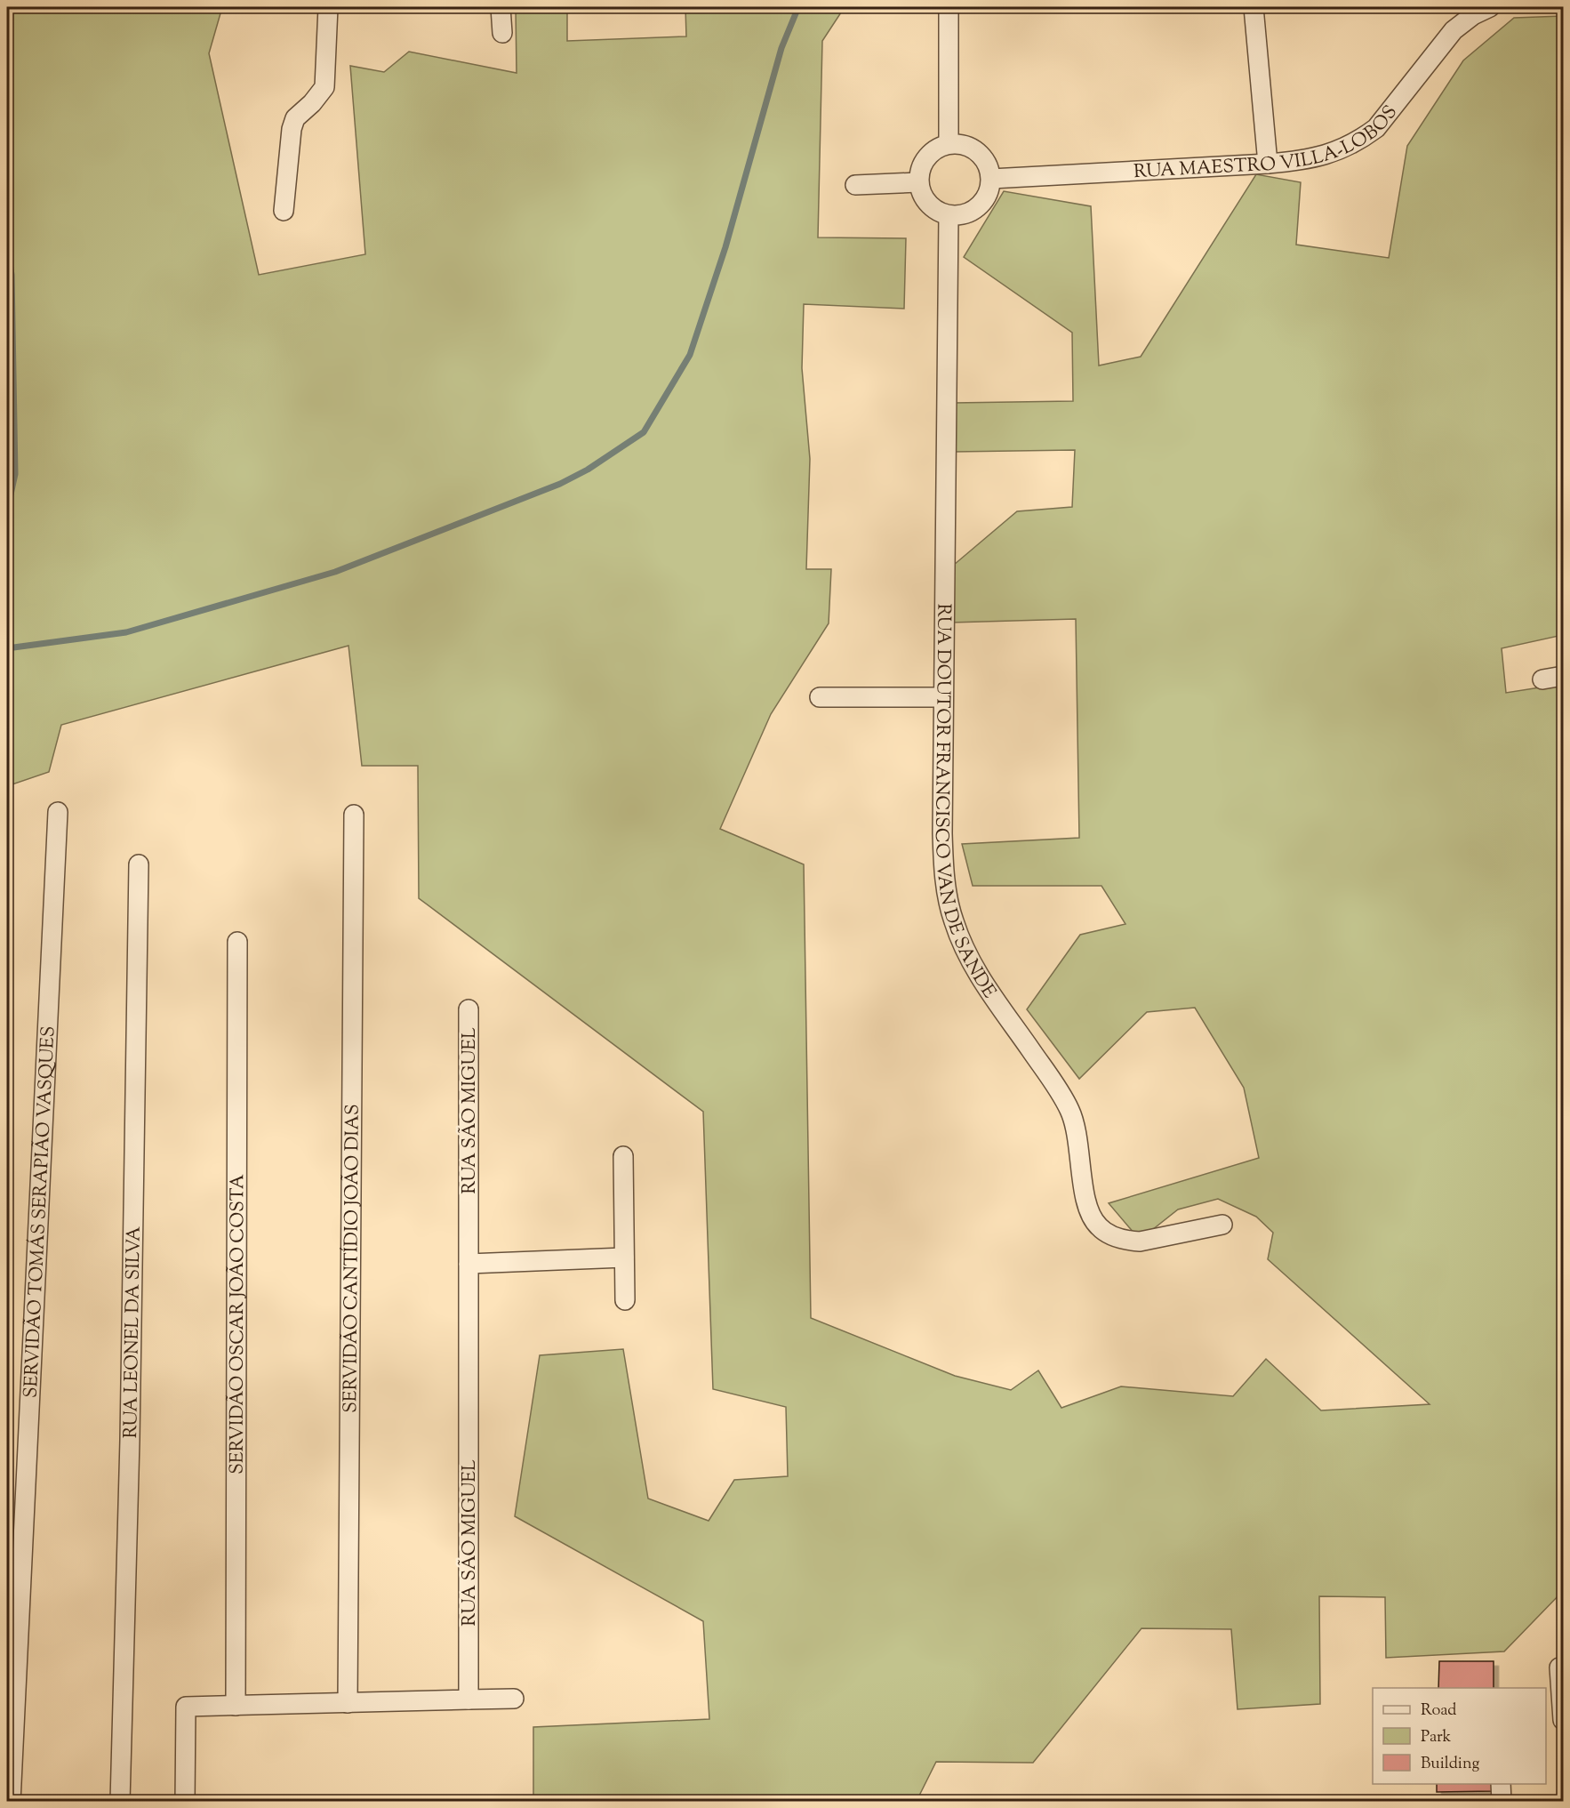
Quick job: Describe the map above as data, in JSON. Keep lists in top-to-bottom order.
{
  "streets": {
    "street": [
      "RUA MAESTRO VILLA-LOBOS",
      "RUA DOUTOR FRANCISCO VAN DE SANDE",
      "RUA SÃO MIGUEL",
      "SERVIDÃO TOMÁS SERAPIÃO VASQUES",
      "SERVIDÃO CANTÍDIO JOÃO DIAS",
      "SERVIDÃO OSCAR JOÃO COSTA",
      "RUA LEONEL DA SILVA"
    ]
  },
  "crossings": [
    ["RUA MAESTRO VILLA-LOBOS", "RUA DOUTOR FRANCISCO VAN DE SANDE"]
  ],
  "legend": ["Road", "Park", "Building"]
}
